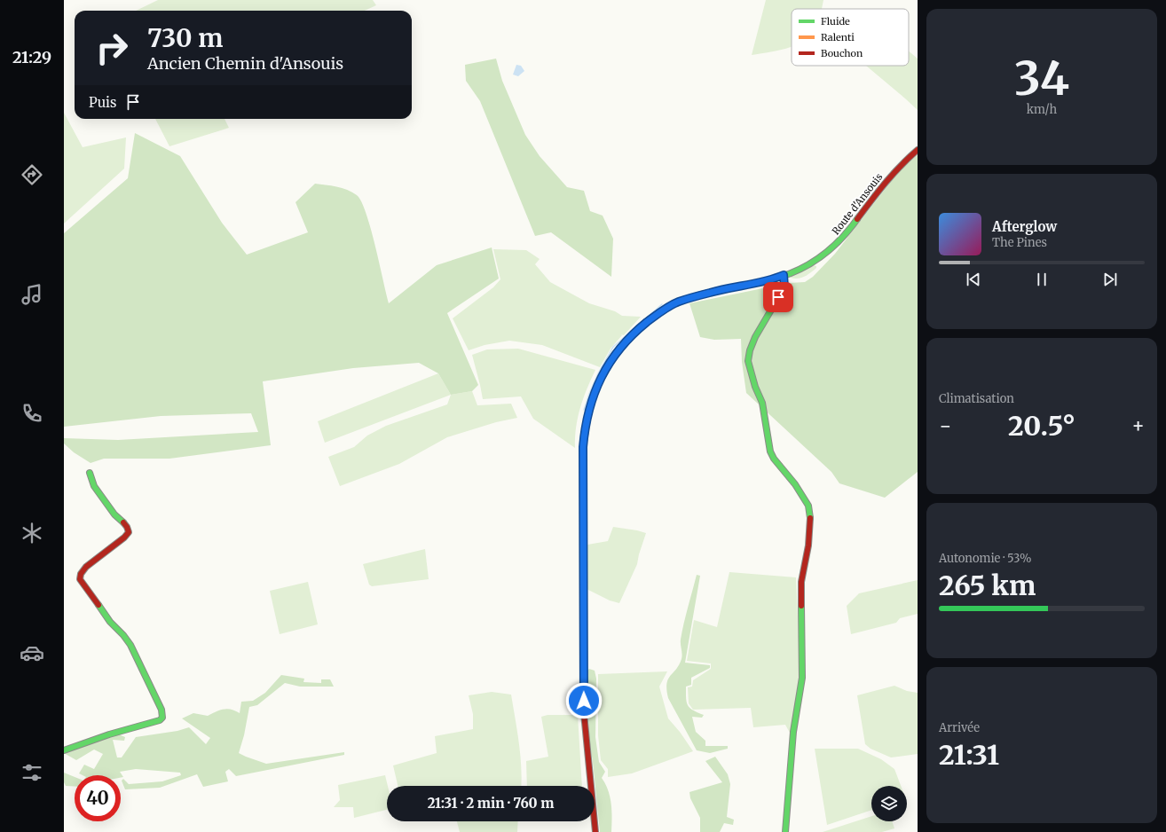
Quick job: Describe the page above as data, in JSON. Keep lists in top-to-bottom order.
{
  "streets": {
    "street": ["Route d'Ansouis"]
  },
  "legend": ["Fluide", "Ralenti", "Bouchon"],
  "page": {
    "tabs": "21:29",
    "tile": [
      ["34", "km/h"],
      "Climatisation",
      ["Autonomie · 53%", "265 km"],
      ["Arrivée", "21:31"]
    ],
    "turn": ["730 m", "Ancien Chemin d'Ansouis"],
    "then": "Puis",
    "song": ["Afterglow", "The Pines"],
    "heat": ["−", "20.5°", "+"],
    "limit": "40",
    "trip": "21:31 · 2 min · 760 m"
  }
}
